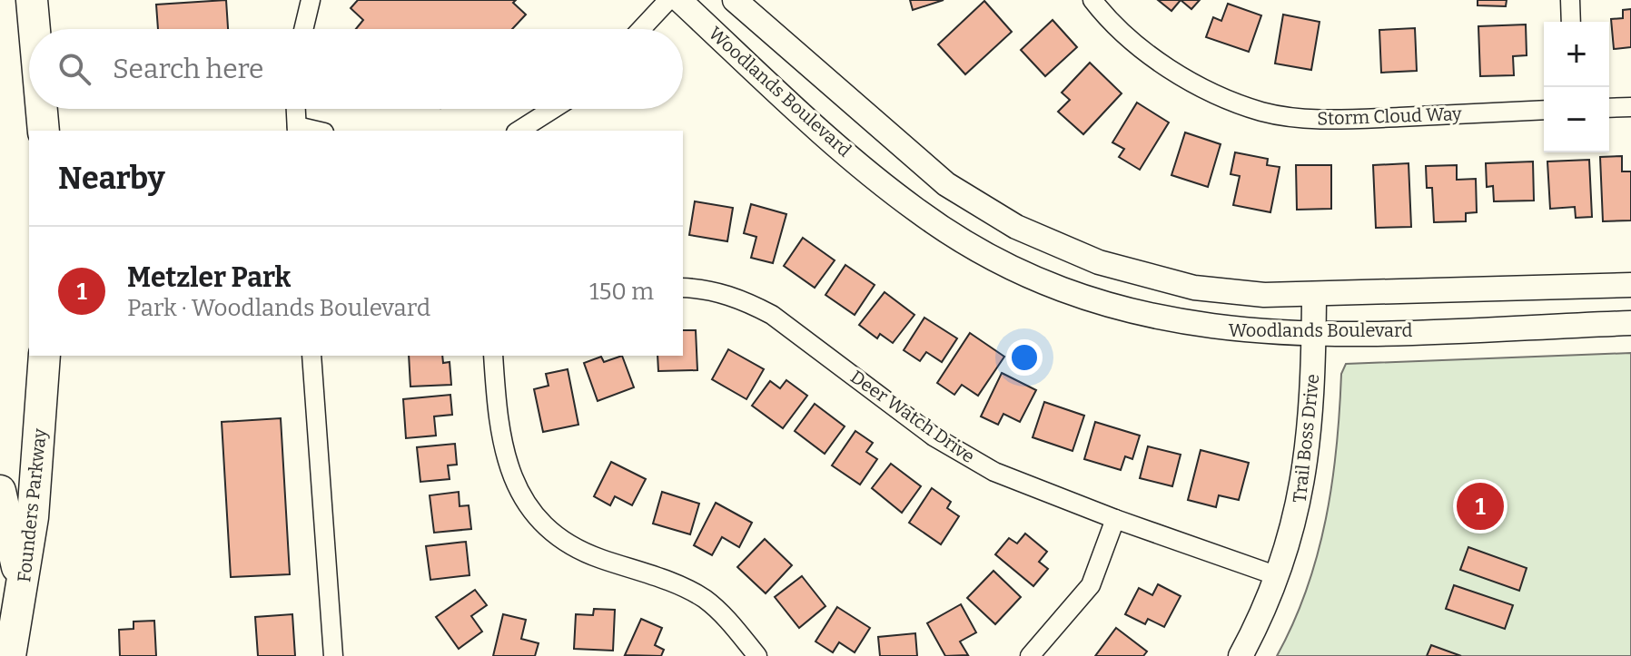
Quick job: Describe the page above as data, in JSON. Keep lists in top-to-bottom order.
{
  "streets": {
    "highway": ["Founders Parkway"],
    "street": [
      "Woodlands Boulevard",
      "Storm Cloud Way",
      "Deer Watch Drive",
      "Trail Boss Drive"
    ]
  },
  "crossings": [
    ["Woodlands Boulevard", "Trail Boss Drive"],
    ["Deer Watch Drive", "Trail Boss Drive"]
  ],
  "page": {
    "map_buttons": ["+", "−"],
    "search": "Search here",
    "heading": "Nearby",
    "list": [
      {
        "mark": "1",
        "name": "Metzler Park",
        "note": "Park · Woodlands Boulevard",
        "value": "150 m"
      }
    ],
    "pins": "1"
  }
}
